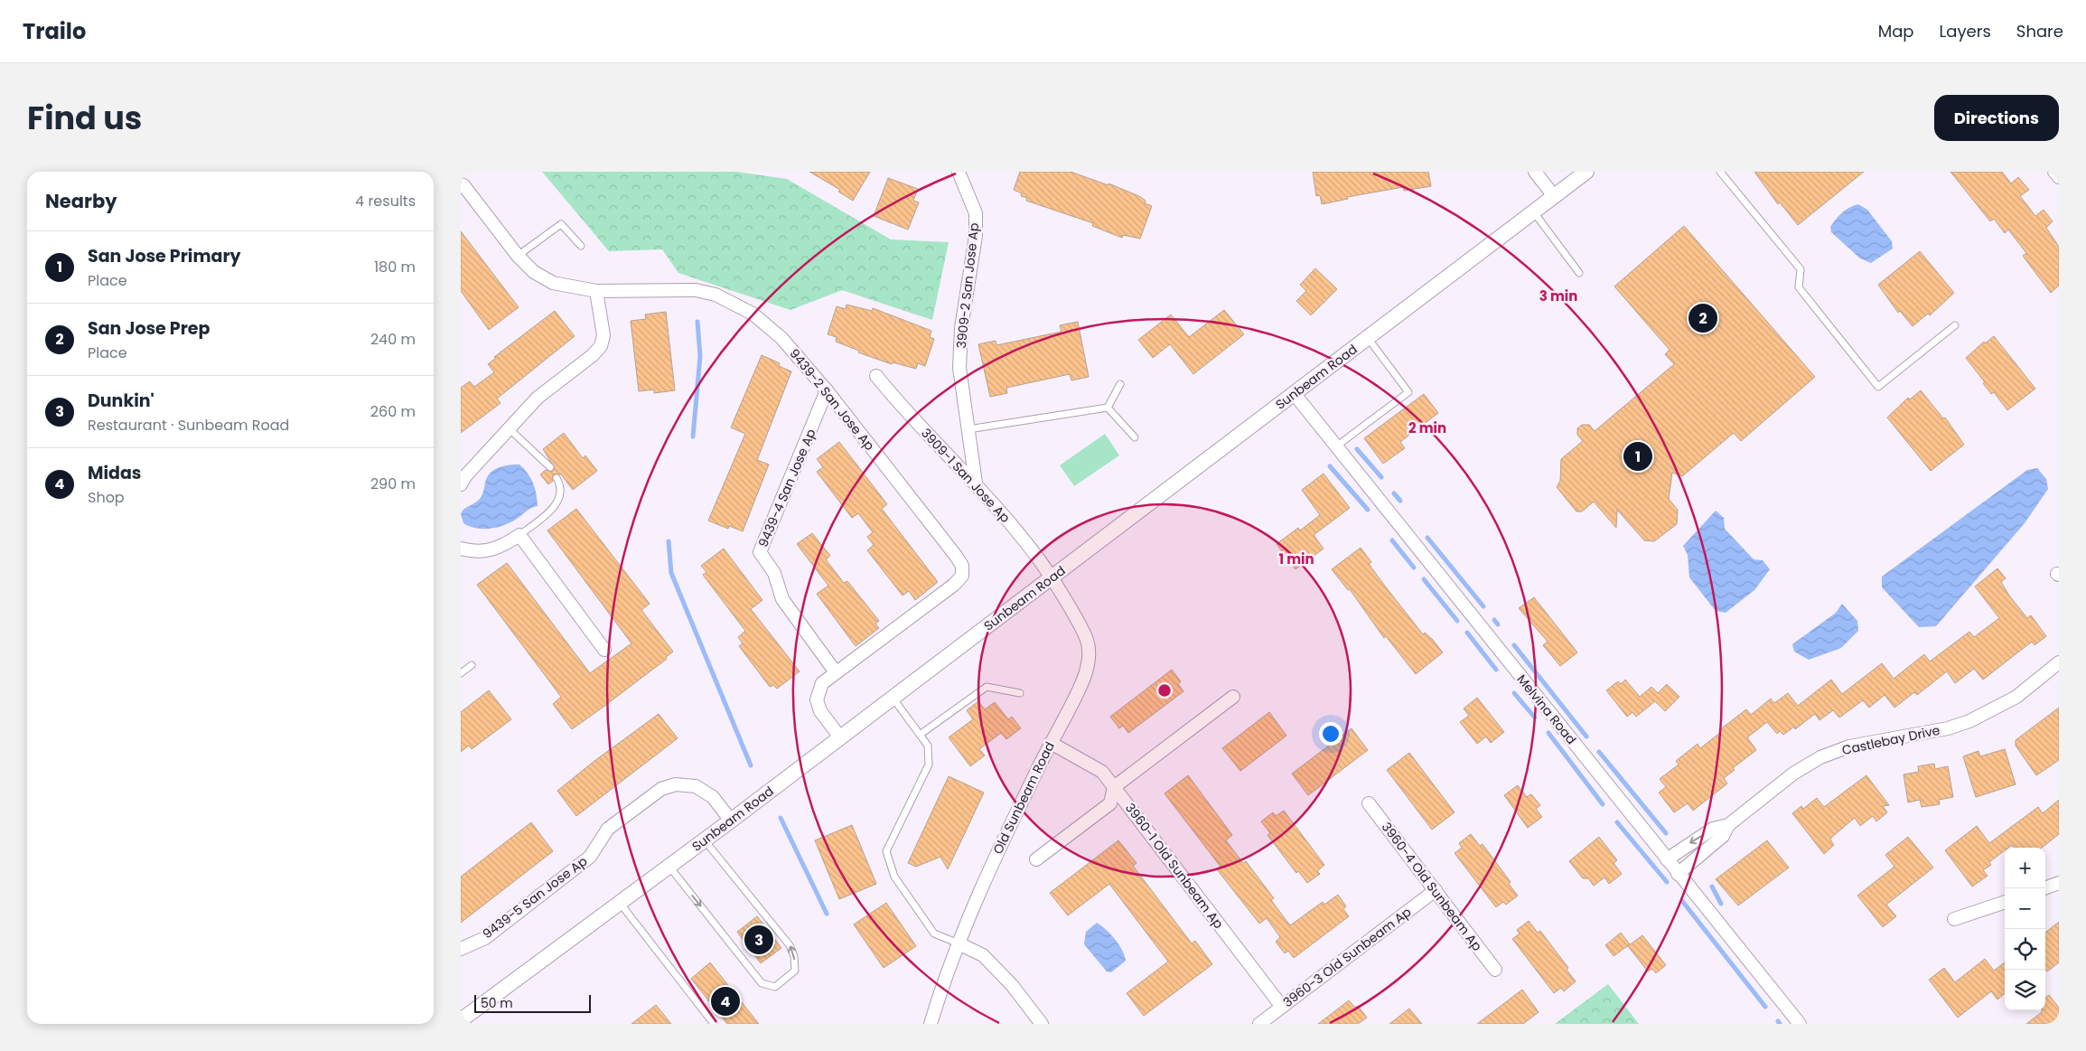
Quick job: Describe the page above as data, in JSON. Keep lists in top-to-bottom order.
{
  "streets": {
    "street": [
      "3909-2 San Jose Ap",
      "Sunbeam Road",
      "9439-2 San Jose Ap",
      "3909-1 San Jose Ap",
      "9439-4 San Jose Ap",
      "Melvina Road",
      "Castlebay Drive",
      "Old Sunbeam Road",
      "3960-1 Old Sunbeam Ap",
      "3960-4 Old Sunbeam Ap",
      "9439-5 San Jose Ap",
      "3960-3 Old Sunbeam Ap"
    ]
  },
  "crossings": [
    ["3909-2 San Jose Ap", "3909-1 San Jose Ap"],
    ["Sunbeam Road", "9439-2 San Jose Ap"],
    ["Sunbeam Road", "3909-1 San Jose Ap"],
    ["Sunbeam Road", "Melvina Road"],
    ["Sunbeam Road", "Old Sunbeam Road"],
    ["Sunbeam Road", "9439-5 San Jose Ap"],
    ["9439-2 San Jose Ap", "9439-4 San Jose Ap"],
    ["3909-1 San Jose Ap", "Old Sunbeam Road"],
    ["Melvina Road", "Castlebay Drive"],
    ["Old Sunbeam Road", "3960-1 Old Sunbeam Ap"],
    ["3960-1 Old Sunbeam Ap", "3960-3 Old Sunbeam Ap"],
    ["3960-4 Old Sunbeam Ap", "3960-3 Old Sunbeam Ap"]
  ],
  "scale_bar": "50 m",
  "page": {
    "header": "Trailo",
    "nav": ["Map", "Layers", "Share"],
    "title": "Find us",
    "buttons": "Directions",
    "heading": ["Nearby", "4 results"],
    "list": [
      {
        "mark": "1",
        "name": "San Jose Primary",
        "note": "Place",
        "value": "180 m"
      },
      {
        "mark": "2",
        "name": "San Jose Prep",
        "note": "Place",
        "value": "240 m"
      },
      {
        "mark": "3",
        "name": "Dunkin'",
        "note": "Restaurant · Sunbeam Road",
        "value": "260 m"
      },
      {
        "mark": "4",
        "name": "Midas",
        "note": "Shop",
        "value": "290 m"
      }
    ],
    "pins": [
      "2",
      "1",
      "3",
      "4"
    ],
    "map_buttons": ["+", "−"],
    "scale": "50 m"
  },
  "rings": ["3 min", "2 min", "1 min"]
}
